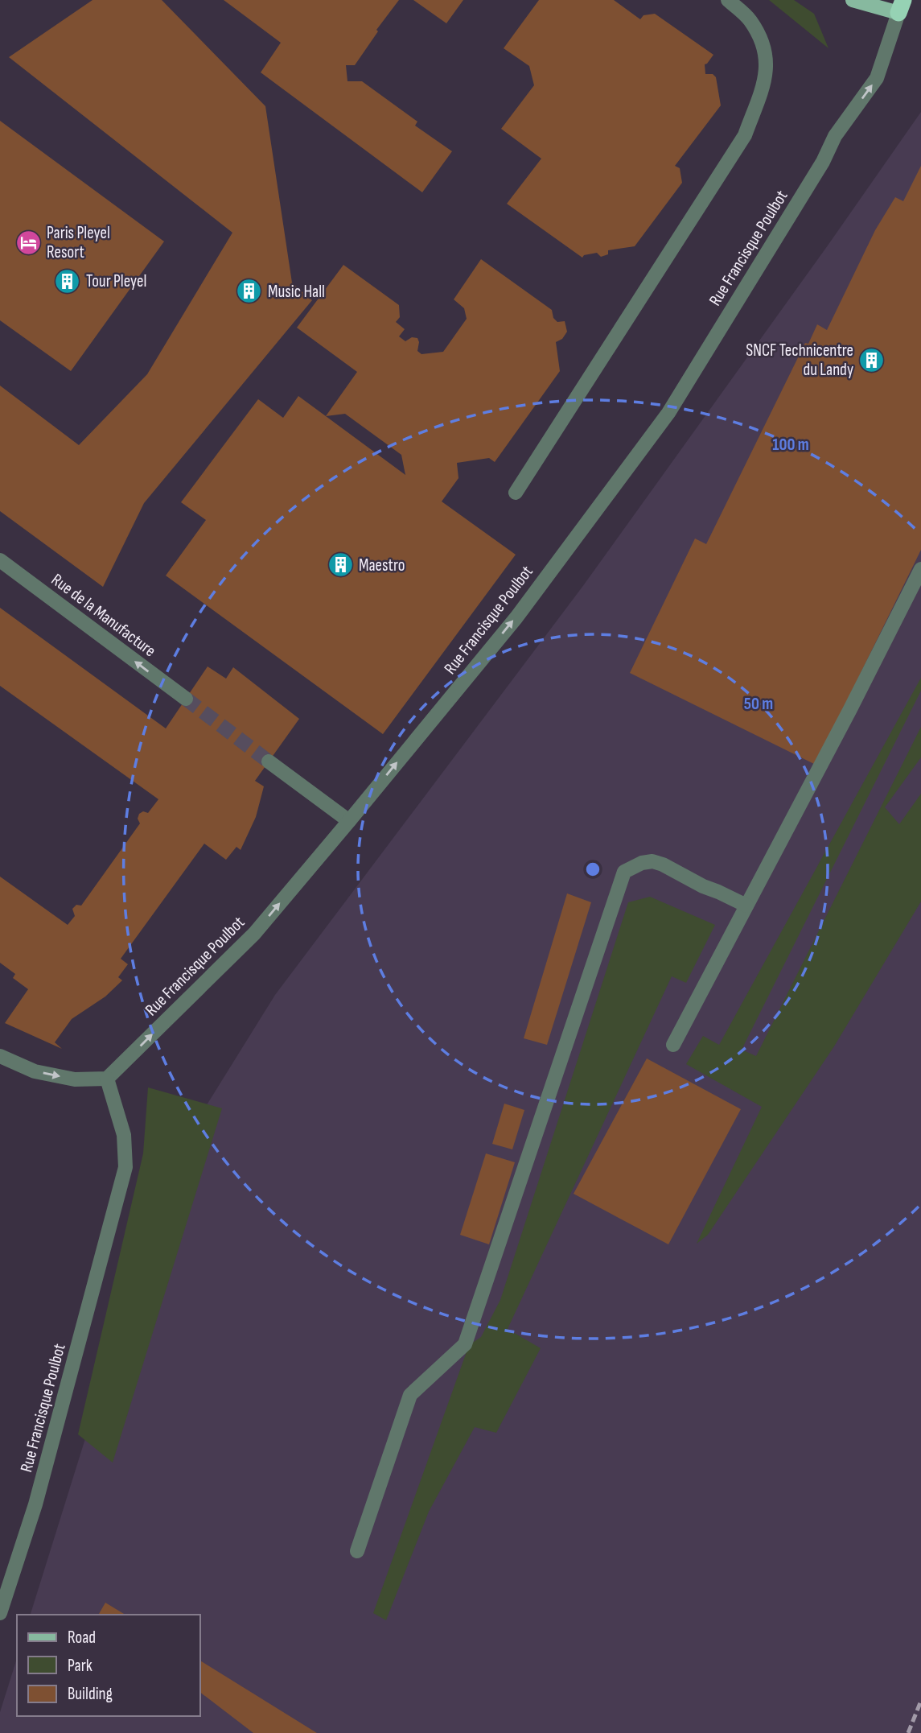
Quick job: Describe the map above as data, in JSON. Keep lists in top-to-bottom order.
{
  "streets": {
    "street": ["Rue Francisque Poulbot", "Rue de la Manufacture"]
  },
  "one_way": ["Rue de la Manufacture"],
  "places": {
    "hotel": ["Paris Pleyel Resort"],
    "building": [
      "Tour Pleyel",
      "Music Hall",
      "SNCF Technicentre du Landy",
      "Maestro"
    ]
  },
  "legend": ["Road", "Park", "Building"],
  "rings": ["100 m", "50 m"]
}
